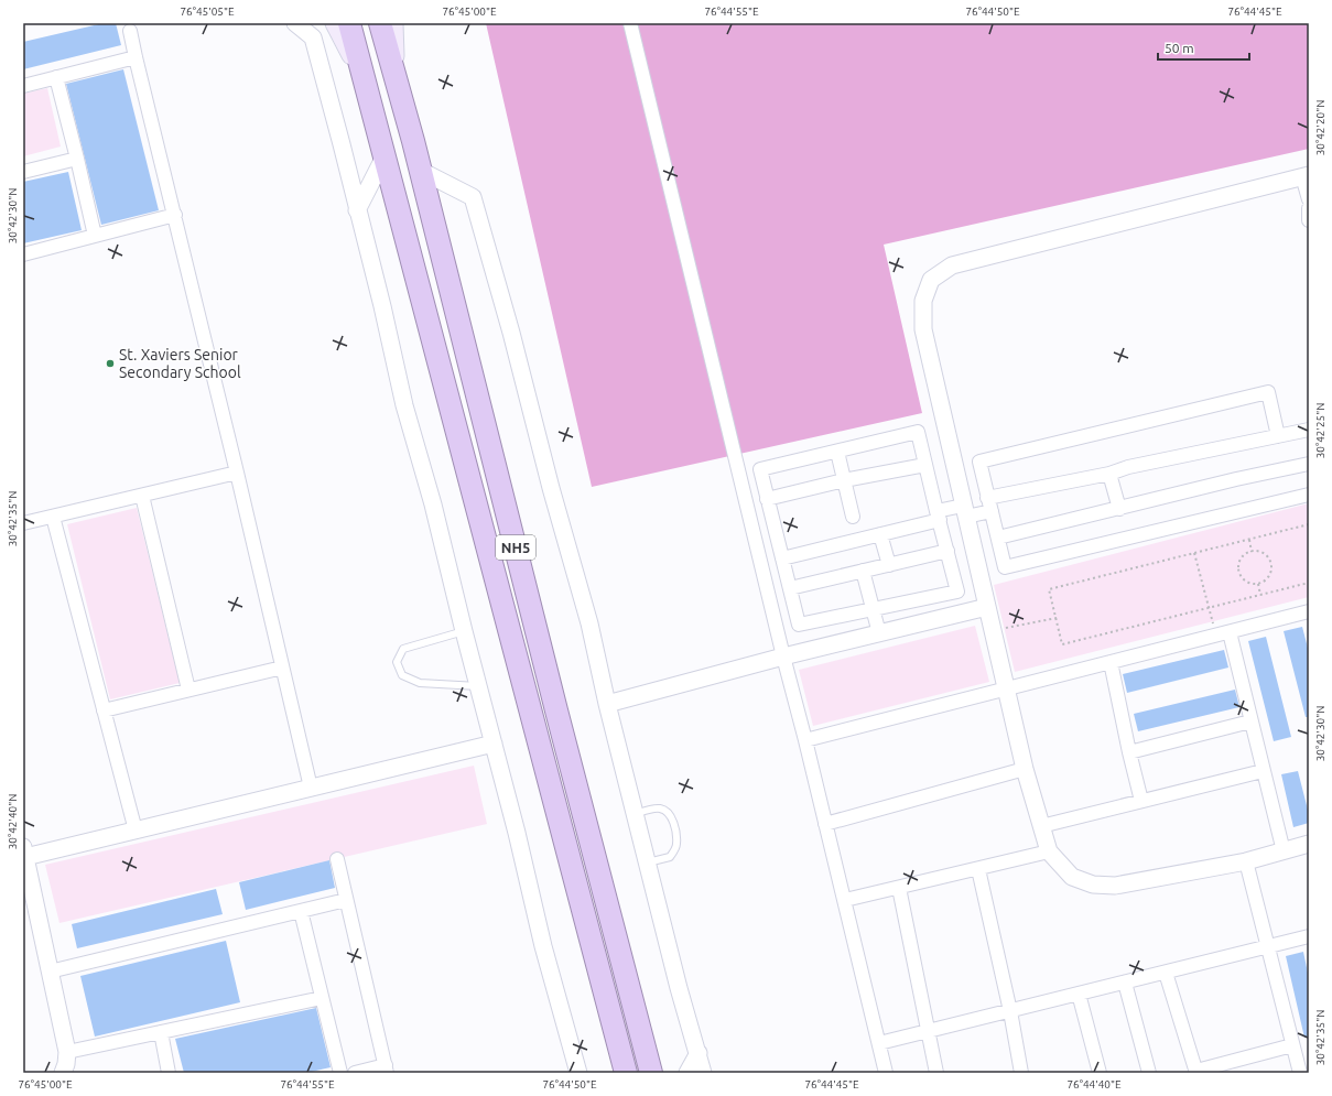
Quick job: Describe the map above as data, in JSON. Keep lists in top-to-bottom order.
{
  "streets": {
    "highway": ["NH5"]
  },
  "places": ["St. Xaviers Senior Secondary School"],
  "scale_bar": "50 m",
  "coordinates": [
    "76°45'05\"E",
    "76°45'00\"E",
    "76°44'55\"E",
    "76°44'50\"E",
    "76°44'45\"E",
    "30°42'20\"N",
    "30°42'30\"N",
    "30°42'25\"N",
    "30°42'35\"N",
    "30°42'40\"N",
    "76°44'40\"E"
  ]
}
